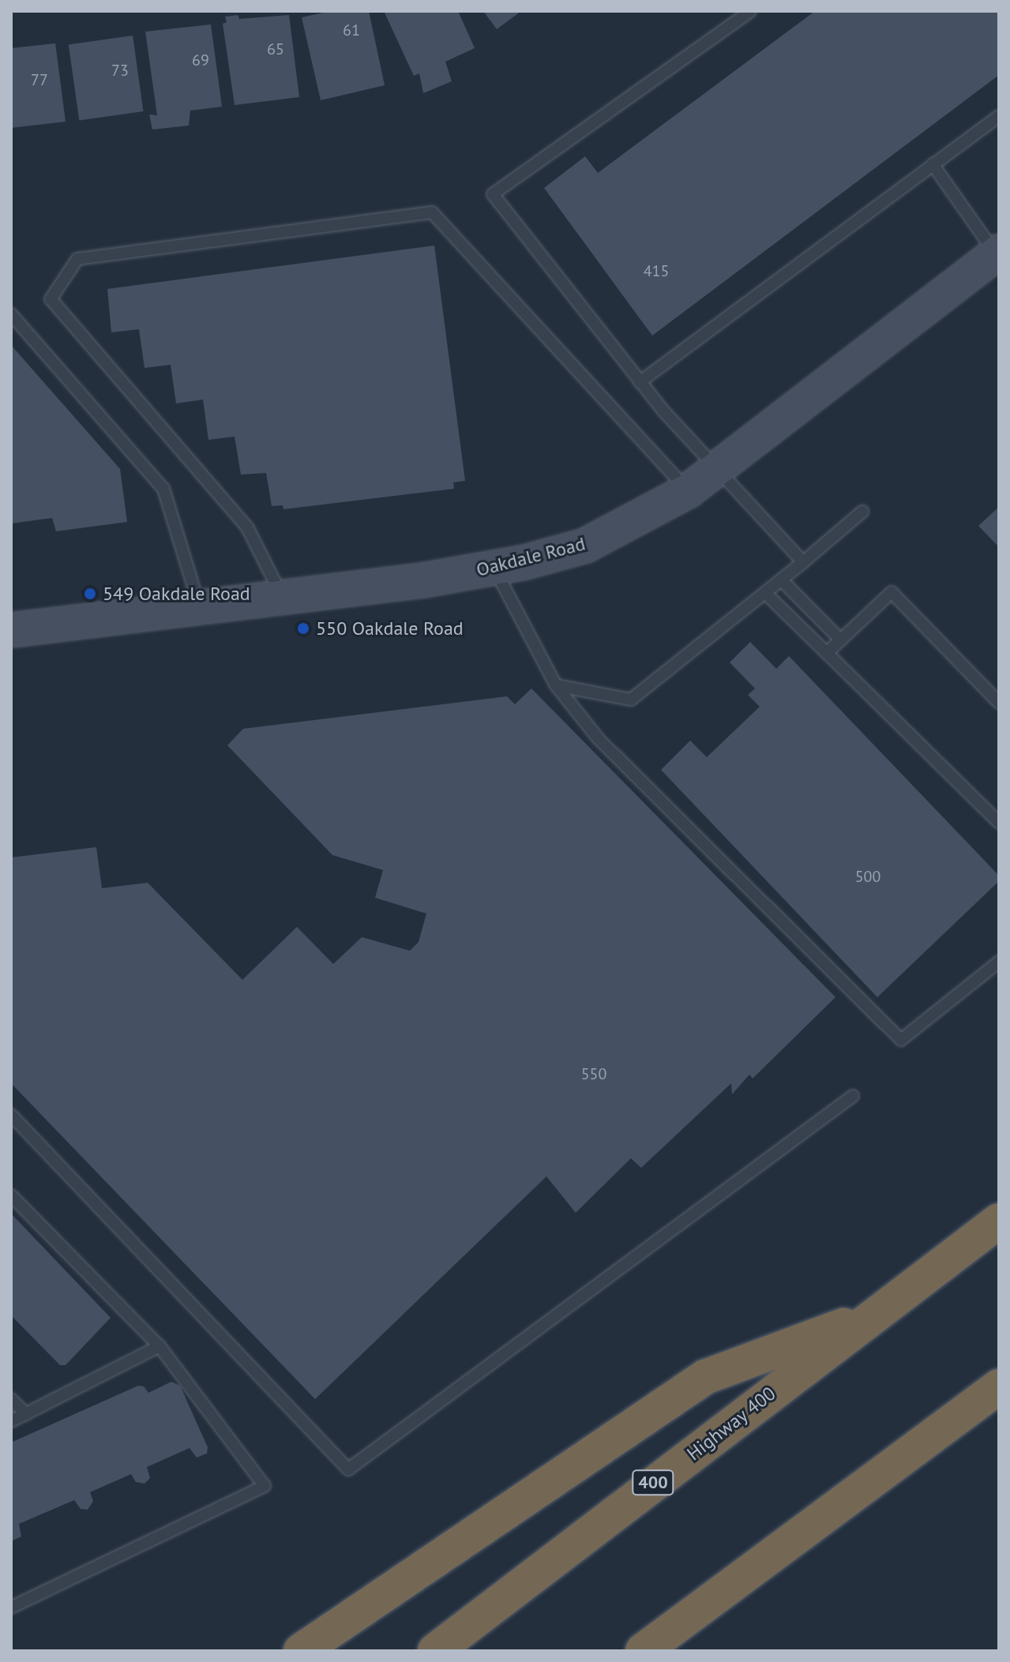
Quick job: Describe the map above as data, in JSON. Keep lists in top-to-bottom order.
{
  "streets": {
    "highway": ["Highway 400", "400"],
    "street": ["Oakdale Road"]
  },
  "places": ["549 Oakdale Road", "550 Oakdale Road"],
  "house_numbers": [
    "61",
    "65",
    "69",
    "73",
    "77",
    "415",
    "500",
    "550"
  ]
}
